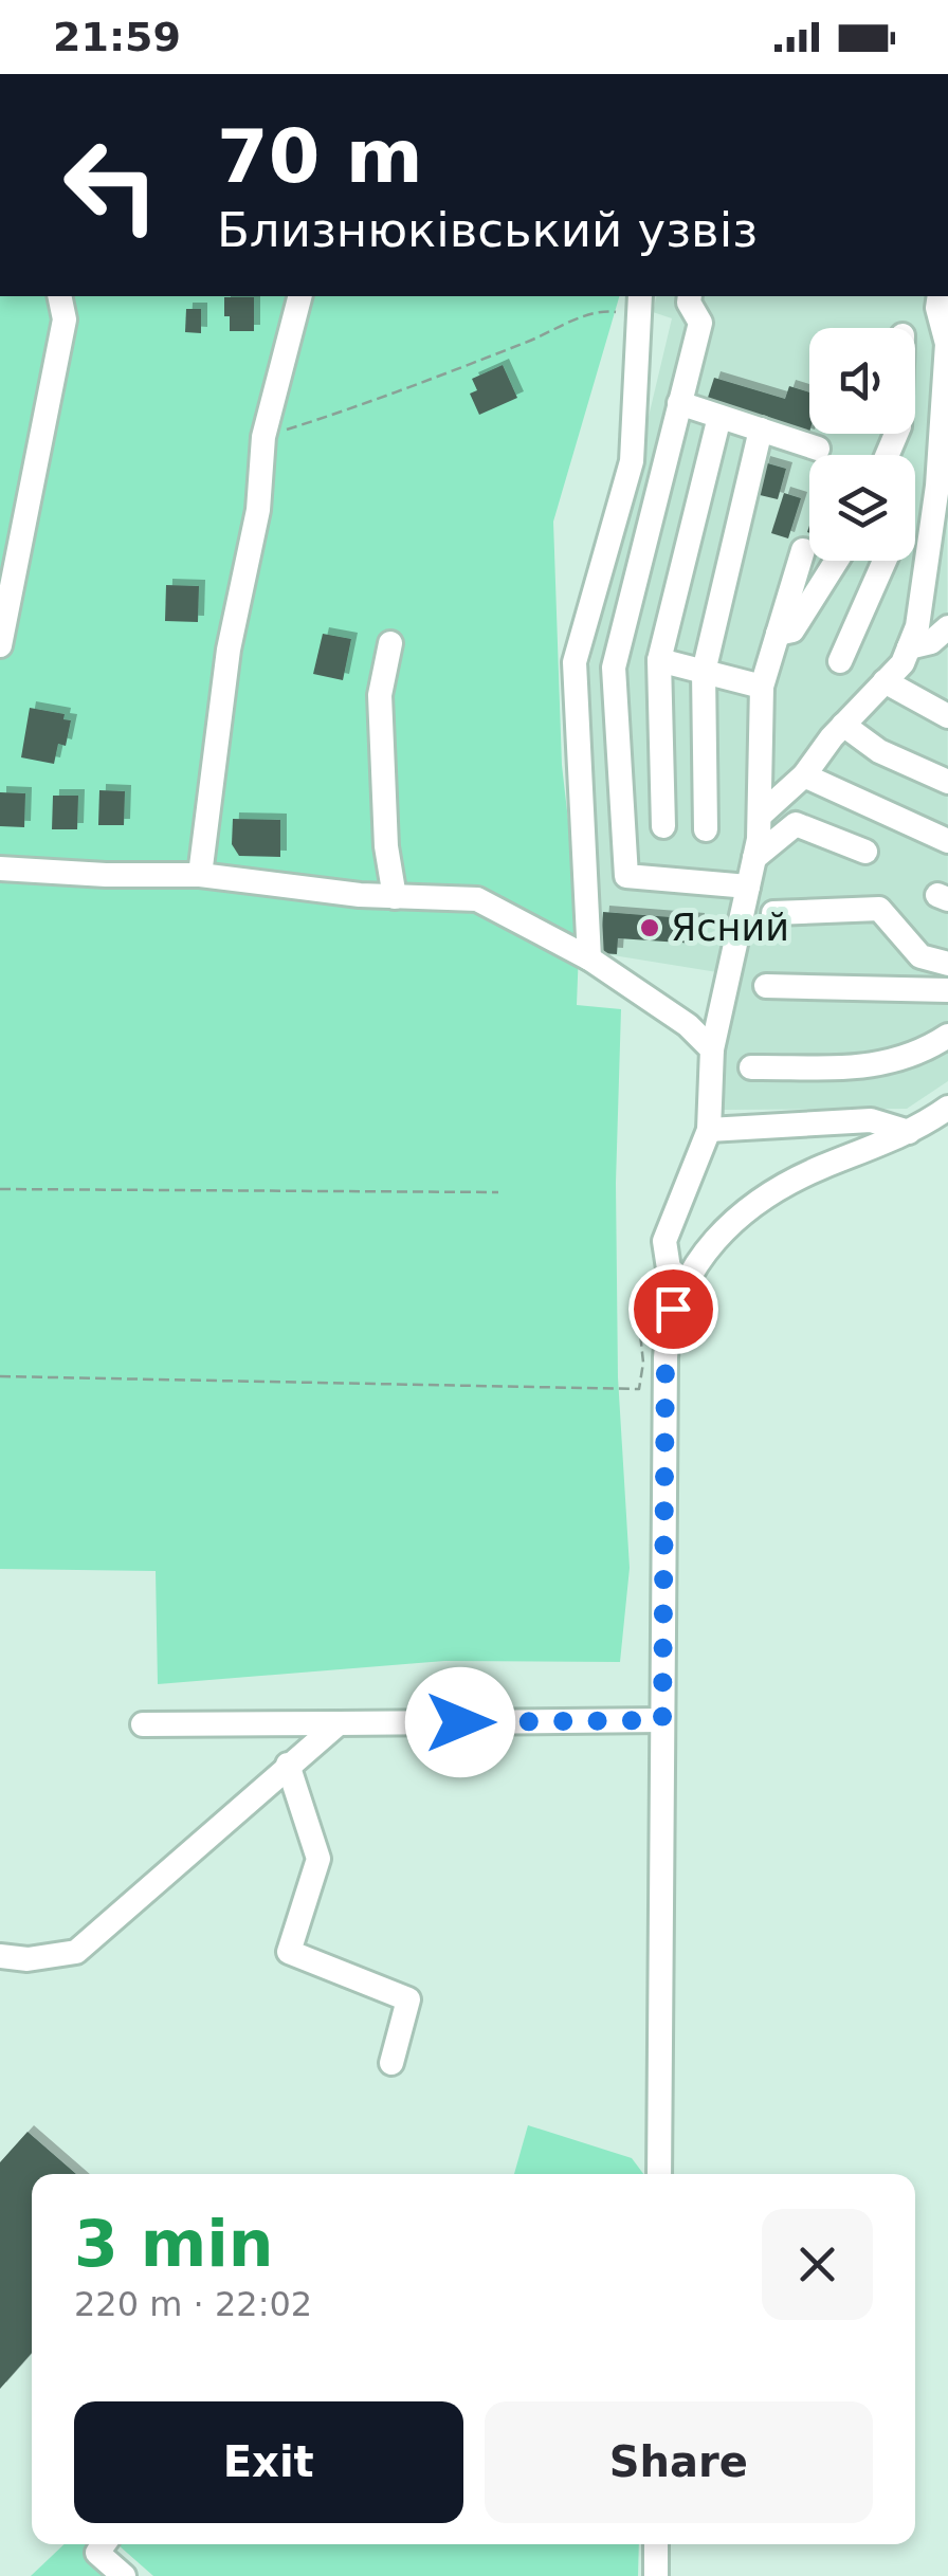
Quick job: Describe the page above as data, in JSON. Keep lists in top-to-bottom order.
{
  "places": ["Ясний"],
  "page": {
    "status": "21:59",
    "turn": ["70 m", "Близнюківський узвіз"],
    "heading": ["3 min", "220 m · 22:02"],
    "buttons": ["Exit", "Share"]
  }
}
